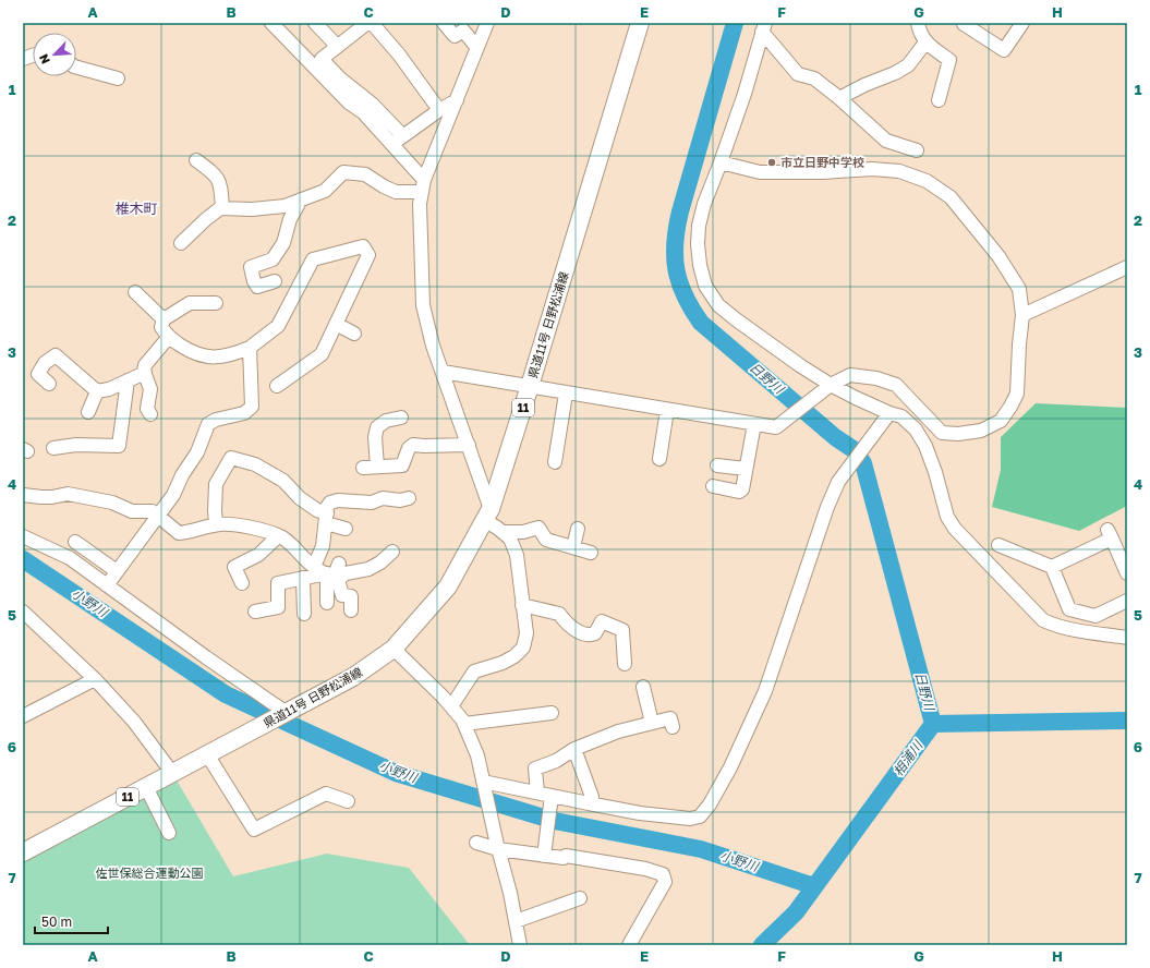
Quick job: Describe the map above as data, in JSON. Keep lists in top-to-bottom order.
{
  "streets": {
    "main road": ["県道11号 日野松浦線", "11"]
  },
  "districts": ["椎木町"],
  "water": ["日野川", "小野川", "相浦川"],
  "parks": ["佐世保総合運動公園"],
  "places": ["市立日野中学校"],
  "scale_bar": "50 m",
  "north": "bottom left",
  "grid": {
    "columns": [
      "A",
      "B",
      "C",
      "D",
      "E",
      "F",
      "G",
      "H"
    ],
    "rows": [
      "1",
      "2",
      "3",
      "4",
      "5",
      "6",
      "7"
    ]
  }
}
